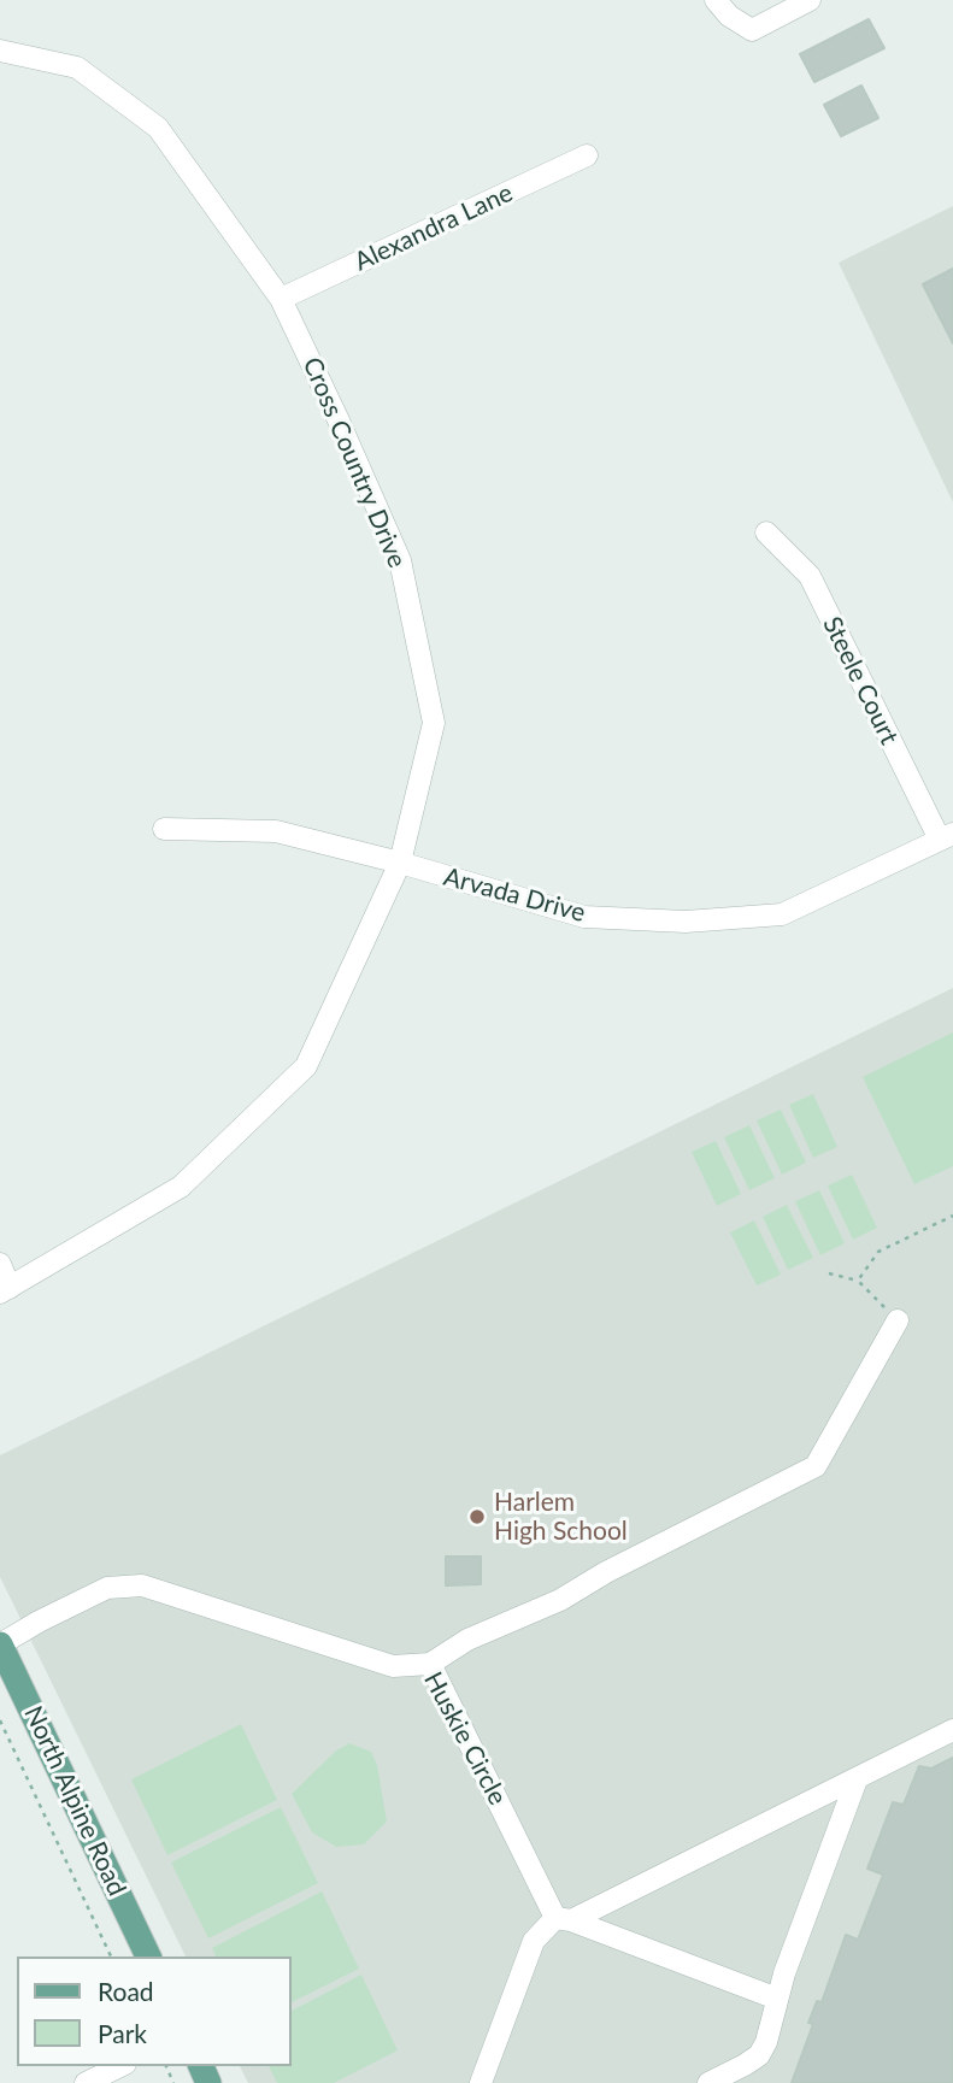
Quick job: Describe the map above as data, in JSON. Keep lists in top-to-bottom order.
{
  "streets": {
    "main road": ["North Alpine Road"],
    "street": [
      "Alexandra Lane",
      "Cross Country Drive",
      "Steele Court",
      "Arvada Drive",
      "Huskie Circle"
    ]
  },
  "crossings": [
    ["Alexandra Lane", "Cross Country Drive"],
    ["Cross Country Drive", "Arvada Drive"],
    ["Steele Court", "Arvada Drive"],
    ["Huskie Circle", "North Alpine Road"]
  ],
  "places": ["Harlem High School"],
  "legend": ["Road", "Park"]
}
